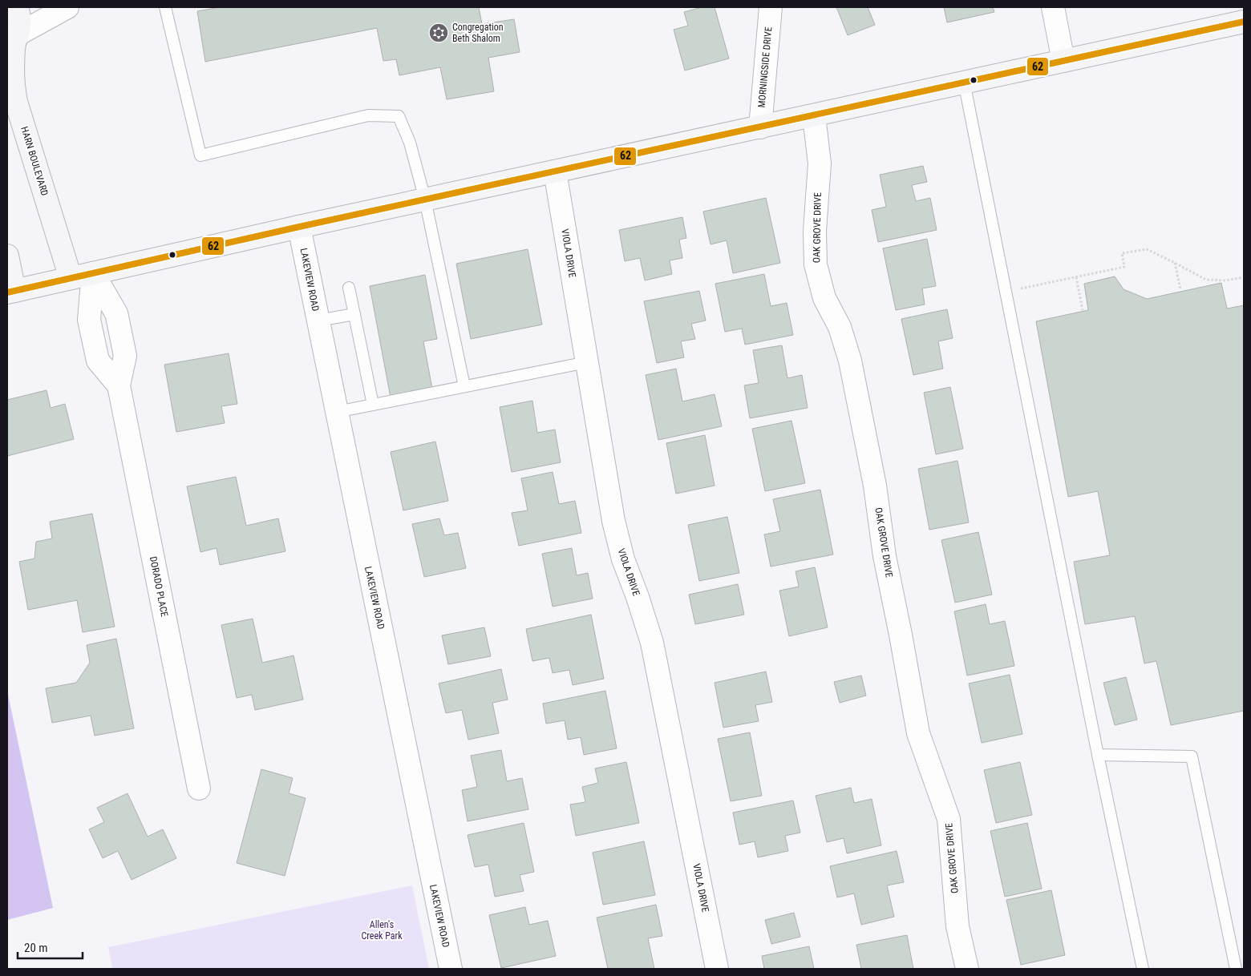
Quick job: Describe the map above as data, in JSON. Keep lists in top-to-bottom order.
{
  "streets": {
    "main road": ["HARN BOULEVARD"],
    "street": [
      "MORNINGSIDE DRIVE",
      "OAK GROVE DRIVE",
      "VIOLA DRIVE",
      "LAKEVIEW ROAD",
      "DORADO PLACE"
    ]
  },
  "parks": ["Allen's Creek Park"],
  "places": {
    "synagogue": ["Congregation Beth Shalom"]
  },
  "lines": ["transit line 62"],
  "scale_bar": "20 m"
}
